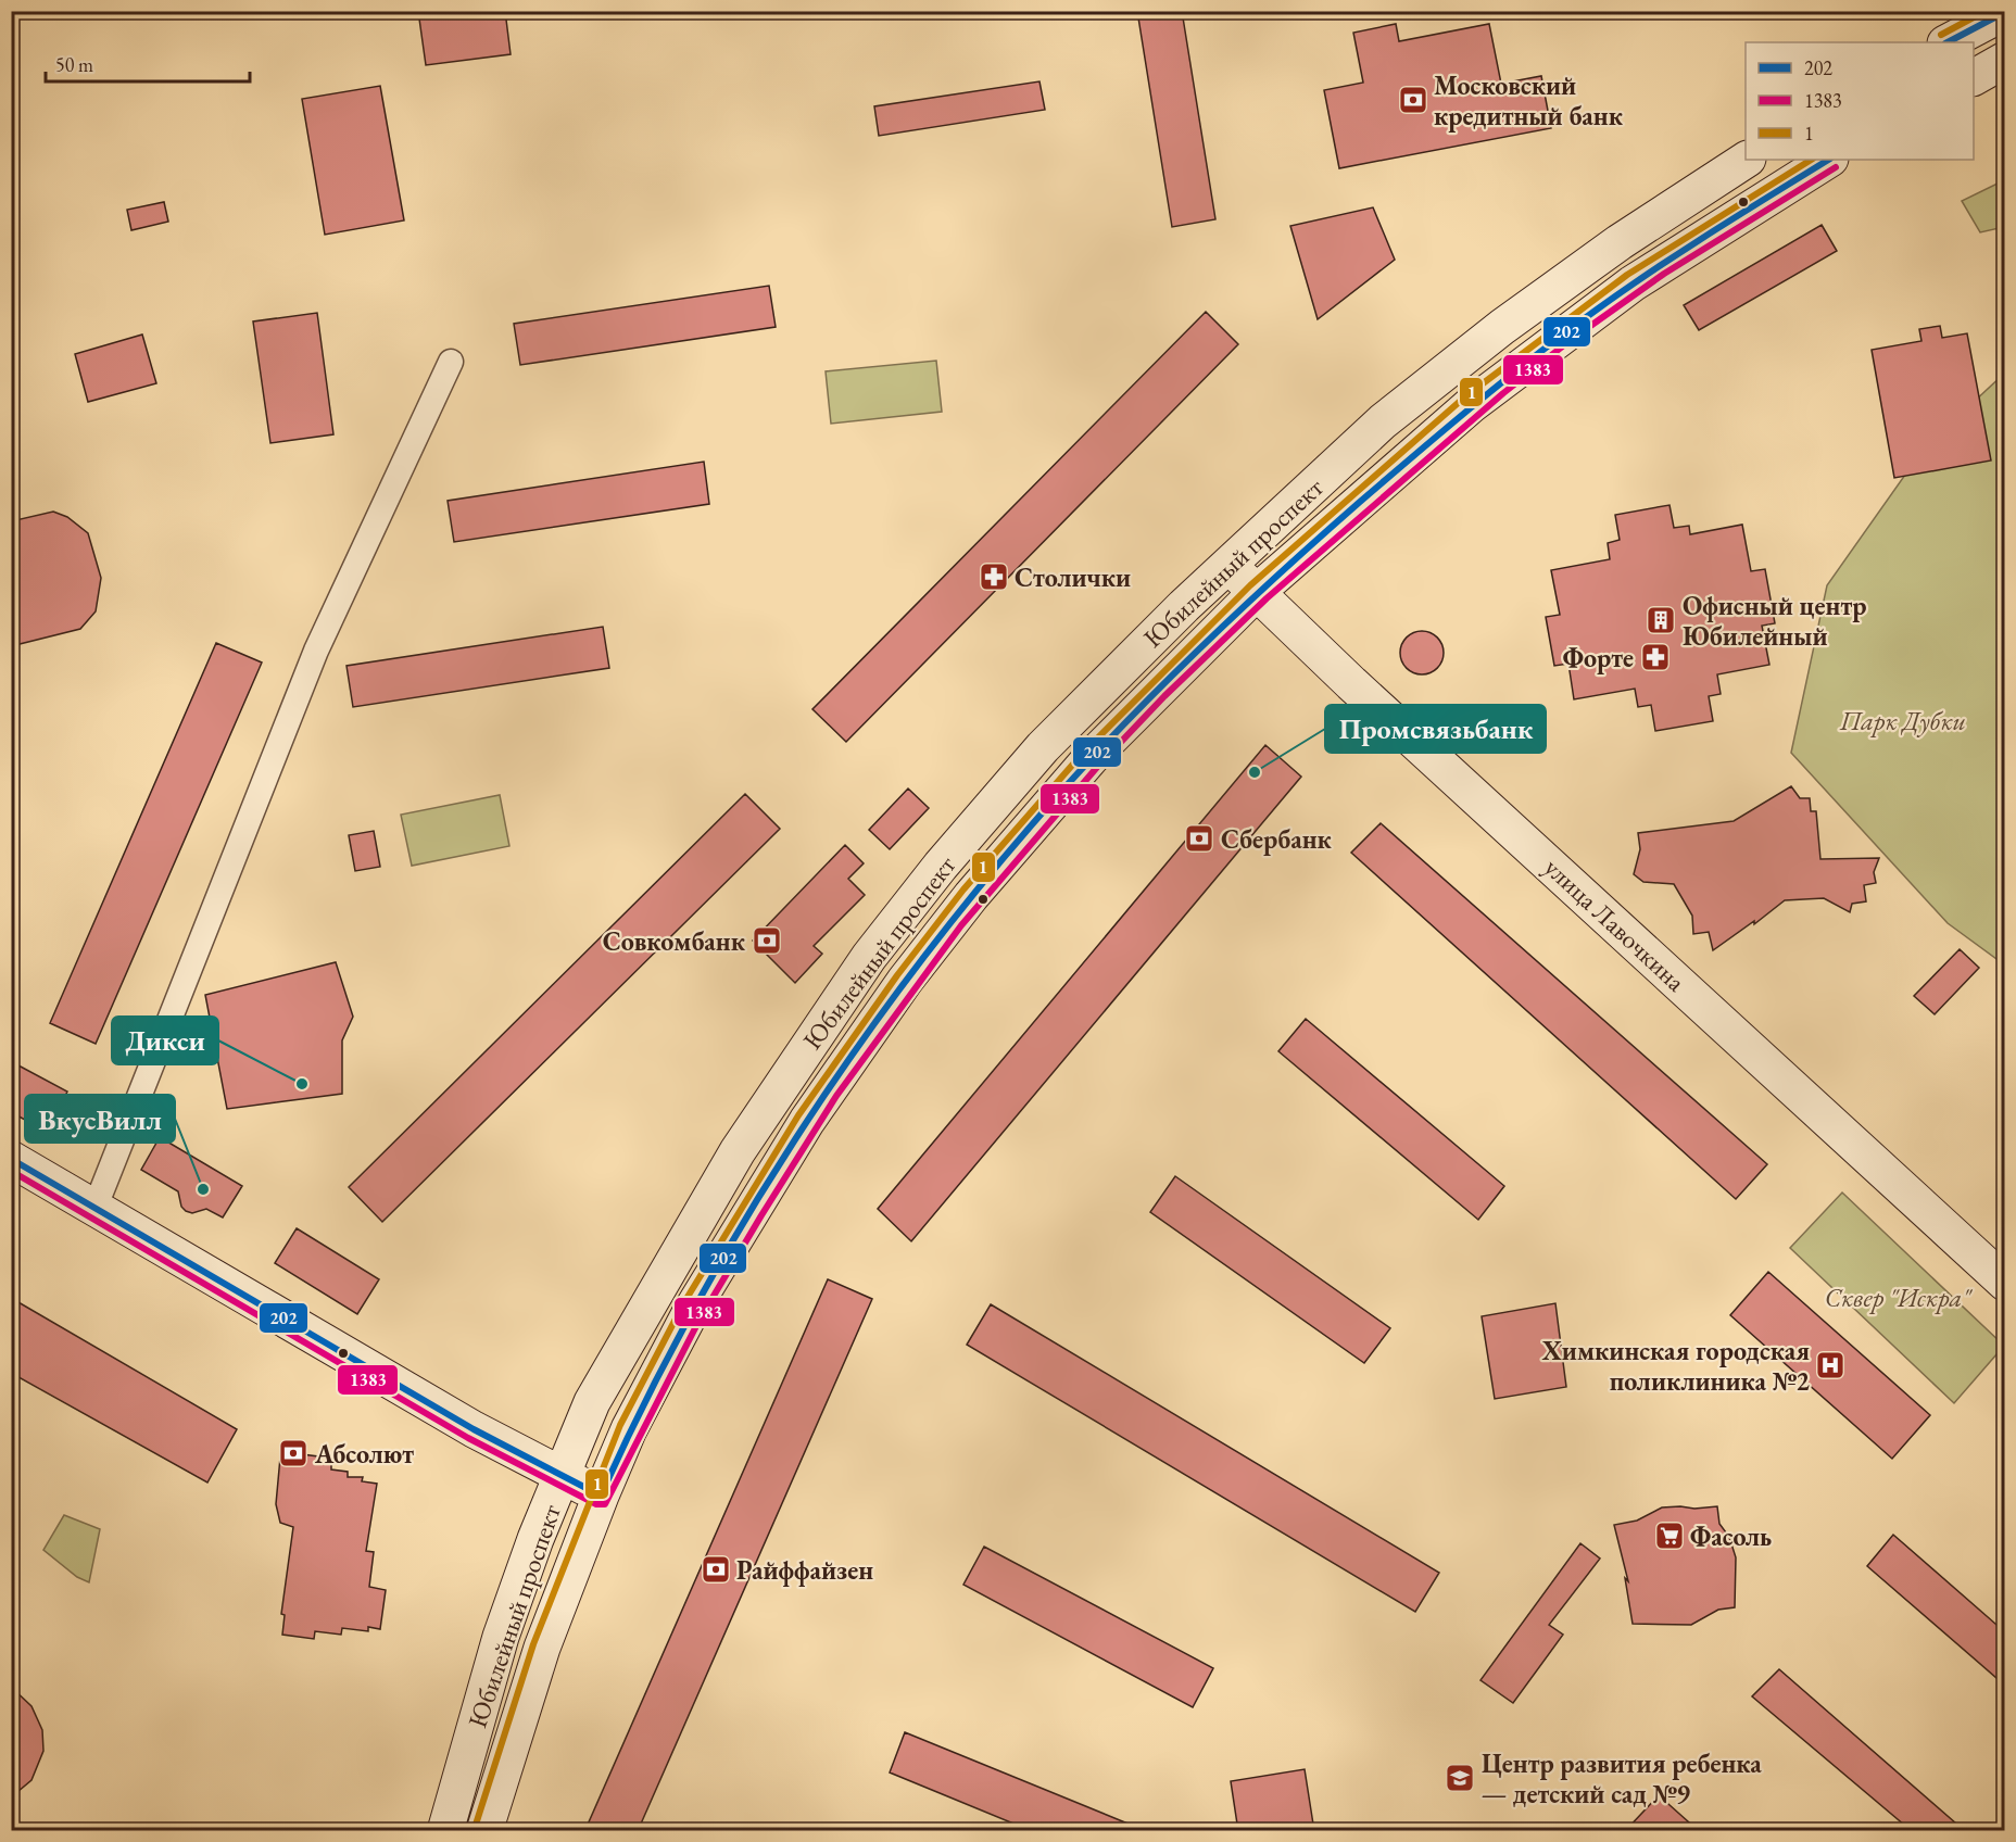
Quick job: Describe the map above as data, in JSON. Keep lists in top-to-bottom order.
{
  "streets": {
    "main road": ["Юбилейный проспект", "улица Лавочкина"]
  },
  "crossings": [
    ["Юбилейный проспект", "улица Лавочкина"]
  ],
  "parks": ["Парк Дубки", "Сквер \"Искра\""],
  "places": {
    "bank": [
      "Московский кредитный банк",
      "Сбербанк",
      "Совкомбанк",
      "Абсолют",
      "Райффайзен"
    ],
    "pharmacy": ["Столички", "Форте"],
    "building": ["Офисный центр Юбилейный"],
    "other": ["Промсвязьбанк", "Дикси", "ВкусВилл"],
    "hospital": ["Химкинская городская поликлиника №2"],
    "supermarket": ["Фасоль"],
    "school or university": ["Центр развития ребенка — детский сад №9"]
  },
  "lines": ["transit line 1", "transit line 202", "transit line 1383"],
  "legend": ["202", "1383", "1"],
  "scale_bar": "50 m"
}
